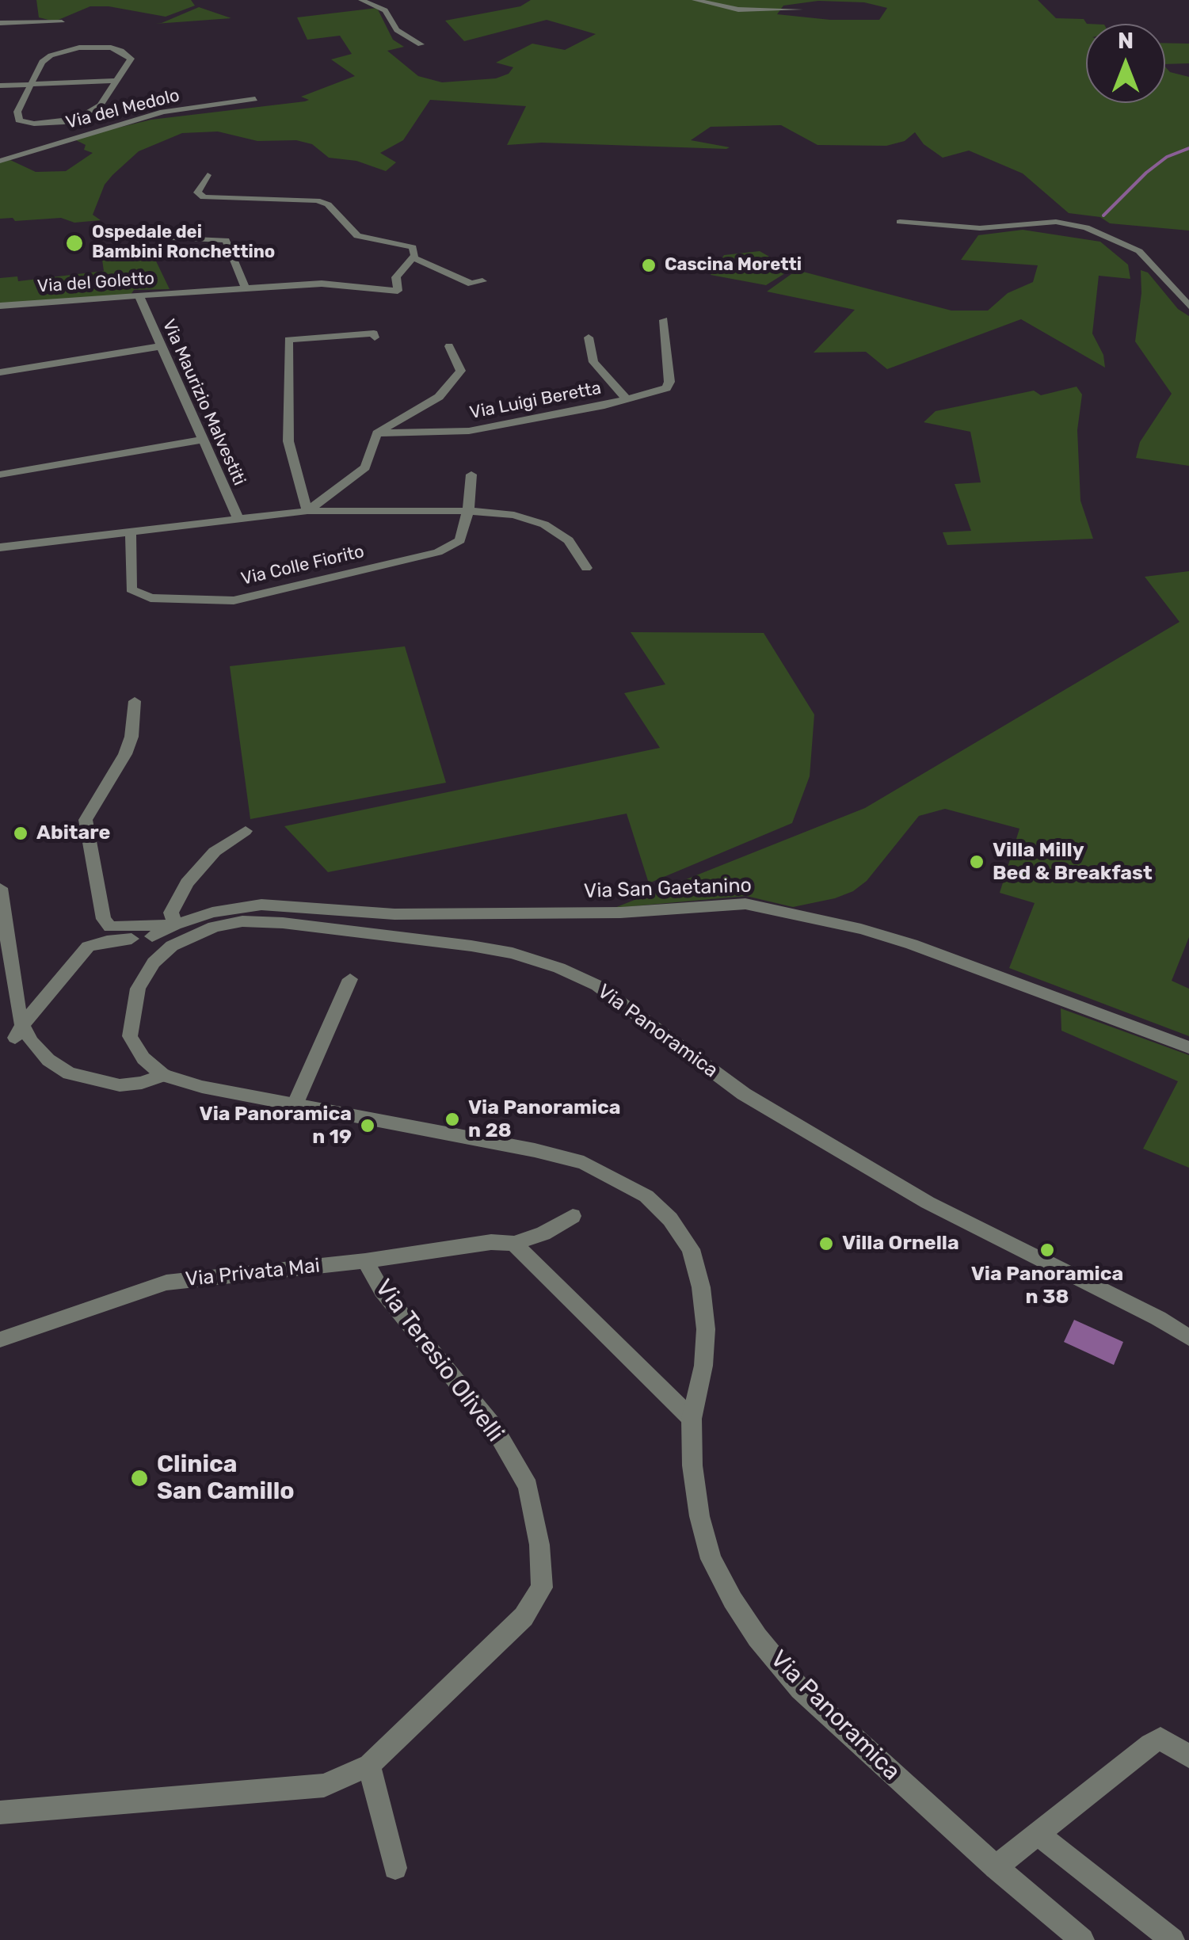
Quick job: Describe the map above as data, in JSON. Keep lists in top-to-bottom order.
{
  "streets": {
    "street": [
      "Via del Medolo",
      "Via del Goletto",
      "Via Luigi Beretta",
      "Via Maurizio Malvestiti",
      "Via Colle Fiorito",
      "Via San Gaetanino",
      "Via Panoramica",
      "Via Privata Mai",
      "Via Teresio Olivelli"
    ]
  },
  "crossings": [
    ["Via del Goletto", "Via Maurizio Malvestiti"],
    ["Via Maurizio Malvestiti", "Via Colle Fiorito"],
    ["Via Privata Mai", "Via Teresio Olivelli"]
  ],
  "places": [
    "Ospedale dei Bambini Ronchettino",
    "Cascina Moretti",
    "Abitare",
    "Villa Milly Bed & Breakfast",
    "Via Panoramica n 28",
    "Via Panoramica n 19",
    "Villa Ornella",
    "Via Panoramica n 38",
    "Clinica San Camillo"
  ],
  "north": "top"
}
